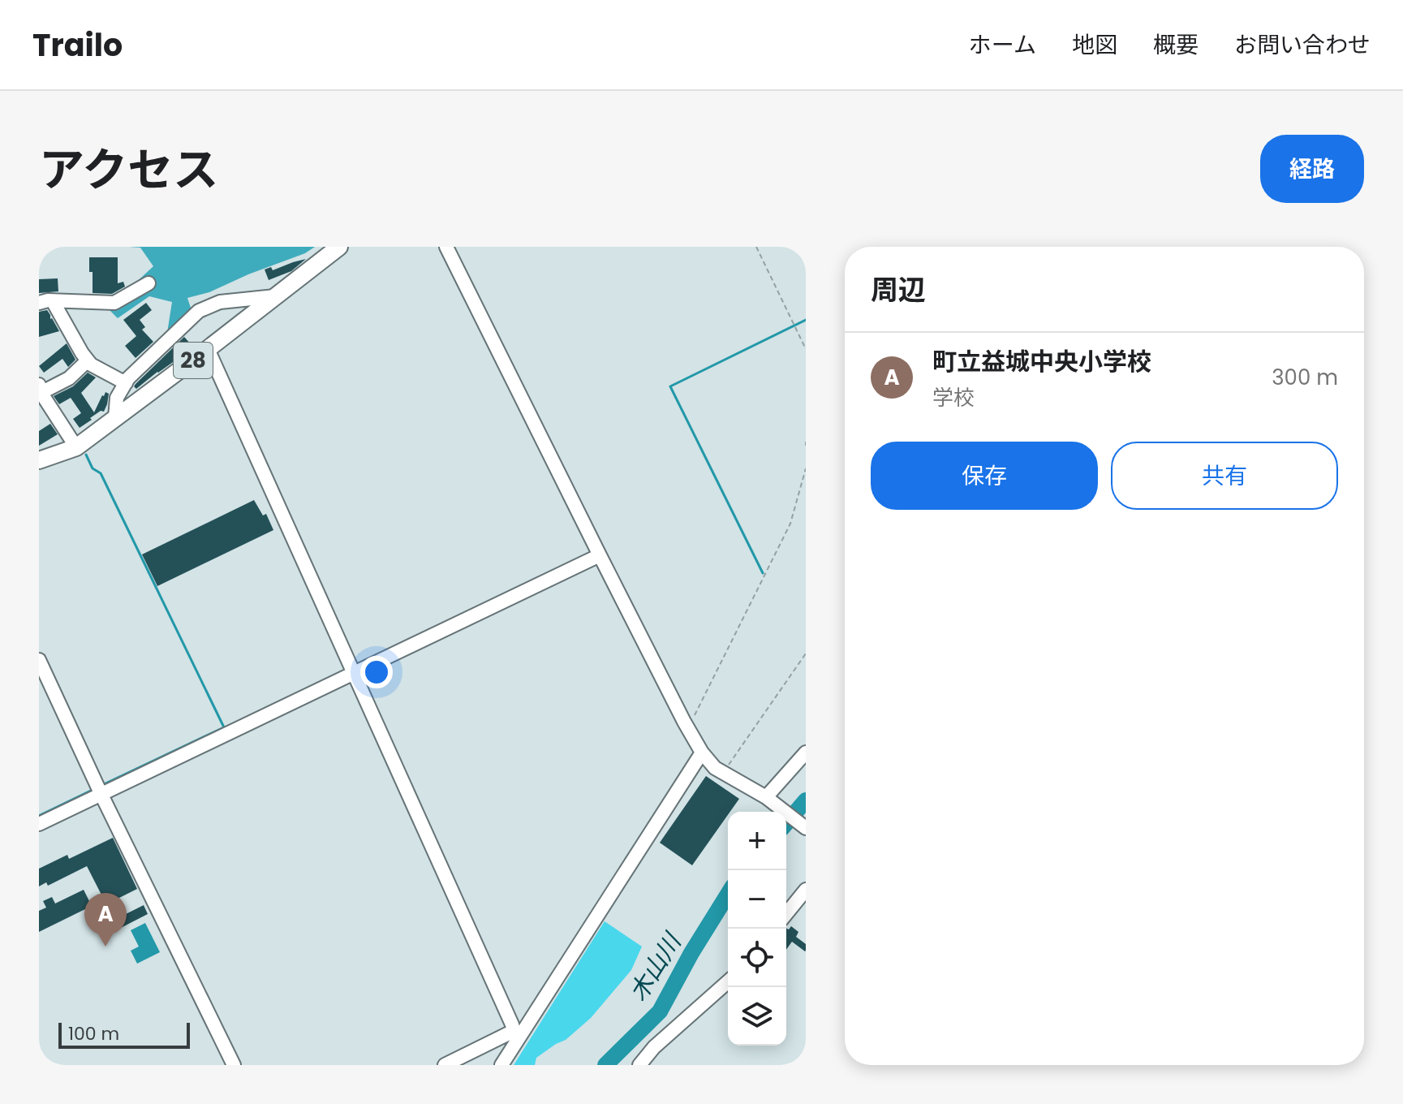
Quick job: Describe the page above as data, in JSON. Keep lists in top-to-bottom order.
{
  "streets": {
    "main road": ["28"]
  },
  "water": ["木山川"],
  "scale_bar": "100 m",
  "page": {
    "header": "Trailo",
    "nav": [
      "ホーム",
      "地図",
      "概要",
      "お問い合わせ"
    ],
    "title": "アクセス",
    "buttons": [
      "経路",
      ["保存", "共有"]
    ],
    "heading": "周辺",
    "list": [
      {
        "mark": "A",
        "name": "町立益城中央小学校",
        "note": "学校",
        "value": "300 m"
      }
    ],
    "map_buttons": ["+", "−"],
    "pins": "A",
    "scale": "100 m"
  }
}
